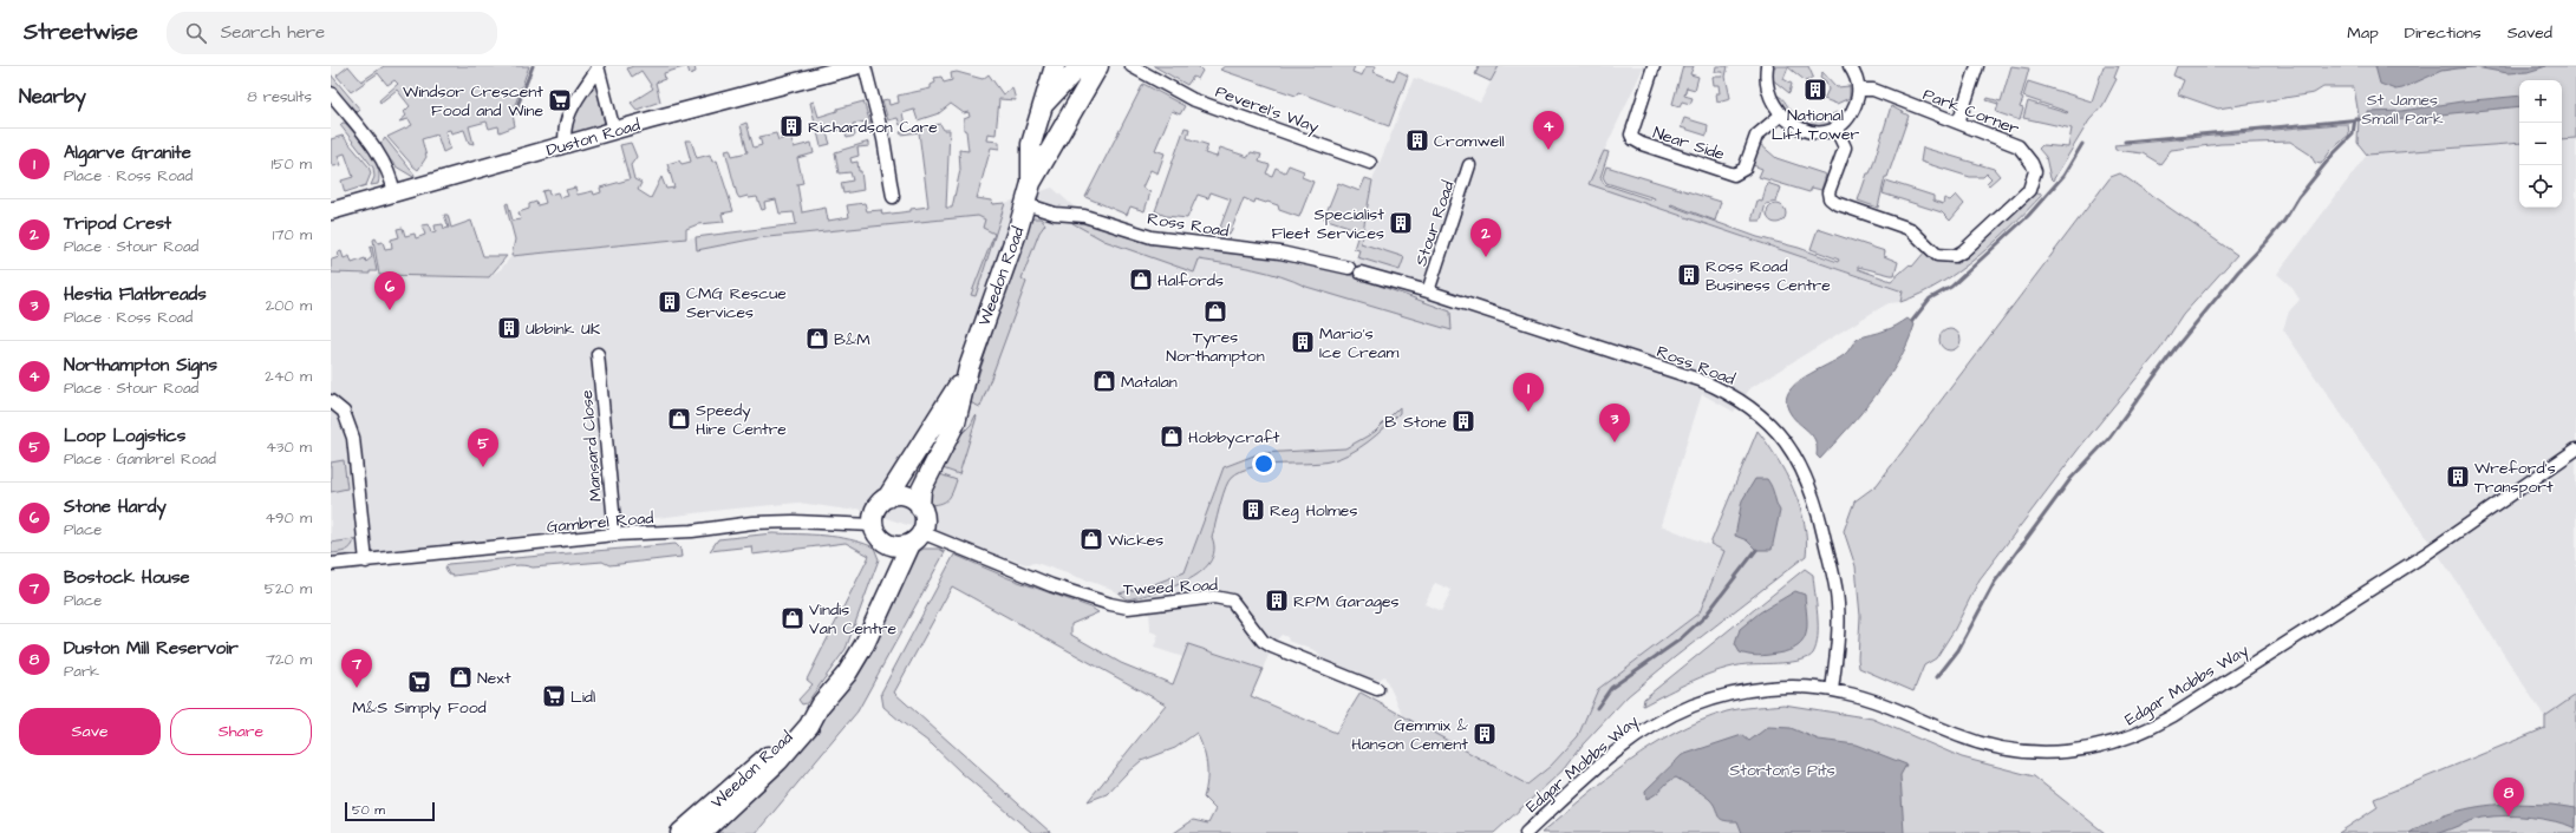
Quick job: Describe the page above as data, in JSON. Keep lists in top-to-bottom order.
{
  "streets": {
    "main road": ["Weedon Road"],
    "street": [
      "Peverel's Way",
      "Park Corner",
      "Duston Road",
      "Near Side",
      "Stour Road",
      "Ross Road",
      "Mansard Close",
      "Gambrel Road",
      "Tweed Road",
      "Edgar Mobbs Way"
    ]
  },
  "crossings": [
    ["Stour Road", "Ross Road"],
    ["Ross Road", "Weedon Road"],
    ["Ross Road", "Edgar Mobbs Way"],
    ["Weedon Road", "Gambrel Road"],
    ["Weedon Road", "Tweed Road"],
    ["Mansard Close", "Gambrel Road"],
    ["Gambrel Road", "Tweed Road"]
  ],
  "parks": ["St James Small Park", "Storton's Pits"],
  "places": {
    "building": [
      "National Lift Tower",
      "Richardson Care",
      "Cromwell",
      "Specialist Fleet Services",
      "Ross Road Business Centre",
      "CMG Rescue Services",
      "Ubbink UK",
      "Mario's Ice Cream",
      "B Stone",
      "Wreford's Transport",
      "Reg Holmes",
      "RPM Garages",
      "Gemmix & Hanson Cement"
    ],
    "supermarket": ["Windsor Crescent Food and Wine", "M&S Simply Food", "Lidl"],
    "shop": [
      "Halfords",
      "Tyres Northampton",
      "B&M",
      "Matalan",
      "Speedy Hire Centre",
      "Hobbycraft",
      "Wickes",
      "Vindis Van Centre",
      "Next"
    ]
  },
  "scale_bar": "50 m",
  "page": {
    "header": "Streetwise",
    "search": "Search here",
    "nav": ["Map", "Directions", "Saved"],
    "heading": ["Nearby", "8 results"],
    "map_buttons": ["+", "−"],
    "pins": [
      "4",
      "2",
      "6",
      "1",
      "3",
      "5",
      "7",
      "8"
    ],
    "list": [
      {
        "mark": "1",
        "name": "Algarve Granite",
        "note": "Place · Ross Road",
        "value": "150 m"
      },
      {
        "mark": "2",
        "name": "Tripod Crest",
        "note": "Place · Stour Road",
        "value": "170 m"
      },
      {
        "mark": "3",
        "name": "Hestia Flatbreads",
        "note": "Place · Ross Road",
        "value": "200 m"
      },
      {
        "mark": "4",
        "name": "Northampton Signs",
        "note": "Place · Stour Road",
        "value": "240 m"
      },
      {
        "mark": "5",
        "name": "Loop Logistics",
        "note": "Place · Gambrel Road",
        "value": "430 m"
      },
      {
        "mark": "6",
        "name": "Stone Hardy",
        "note": "Place",
        "value": "490 m"
      },
      {
        "mark": "7",
        "name": "Bostock House",
        "note": "Place",
        "value": "520 m"
      },
      {
        "mark": "8",
        "name": "Duston Mill Reservoir",
        "note": "Park",
        "value": "720 m"
      }
    ],
    "buttons": ["Save", "Share"],
    "scale": "50 m"
  }
}
